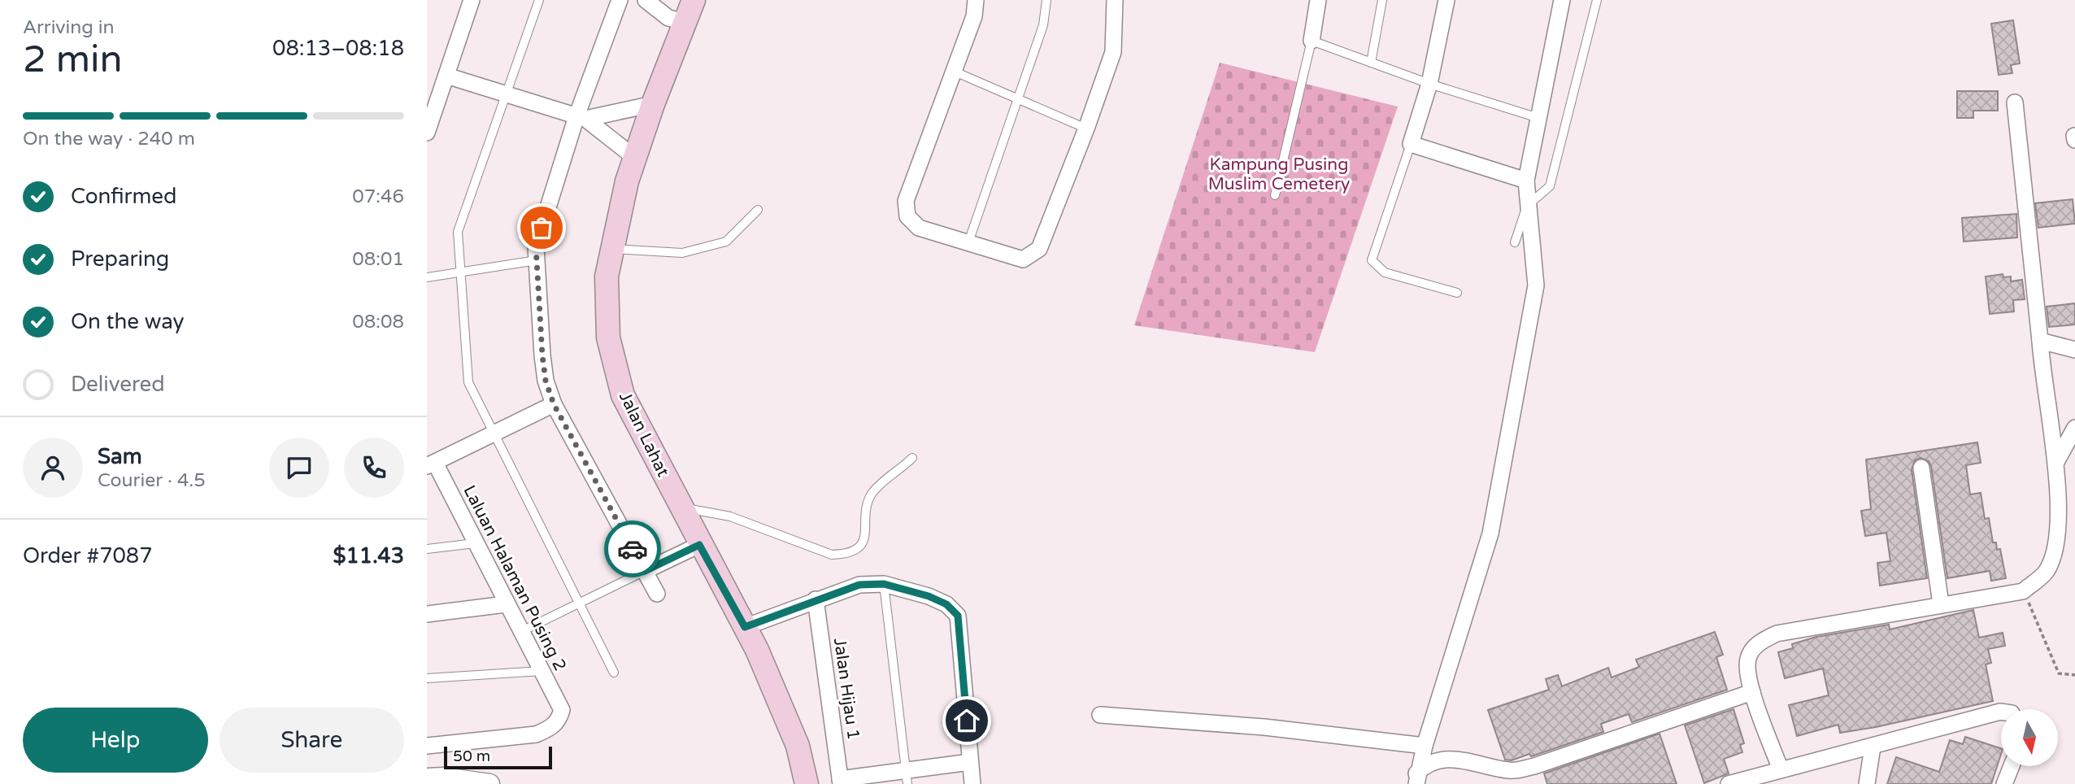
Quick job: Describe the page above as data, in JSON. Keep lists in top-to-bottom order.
{
  "streets": {
    "main road": ["Jalan Lahat"],
    "street": ["Laluan Halaman Pusing 2", "Jalan Hijau 1"]
  },
  "parks": ["Kampung Pusing Muslim Cemetery"],
  "scale_bar": "50 m",
  "north": "bottom",
  "page": {
    "heading": ["2 min", "Arriving in", "08:13–08:18"],
    "panel": [
      "Sam",
      "Courier · 4.5",
      "Order #7087",
      "$11.43"
    ],
    "bar": "On the way · 240 m",
    "list": [
      ["Confirmed", "07:46"],
      ["Preparing", "08:01"],
      ["On the way", "08:08"],
      "Delivered"
    ],
    "buttons": ["Help", "Share"],
    "scale": "50 m"
  }
}
